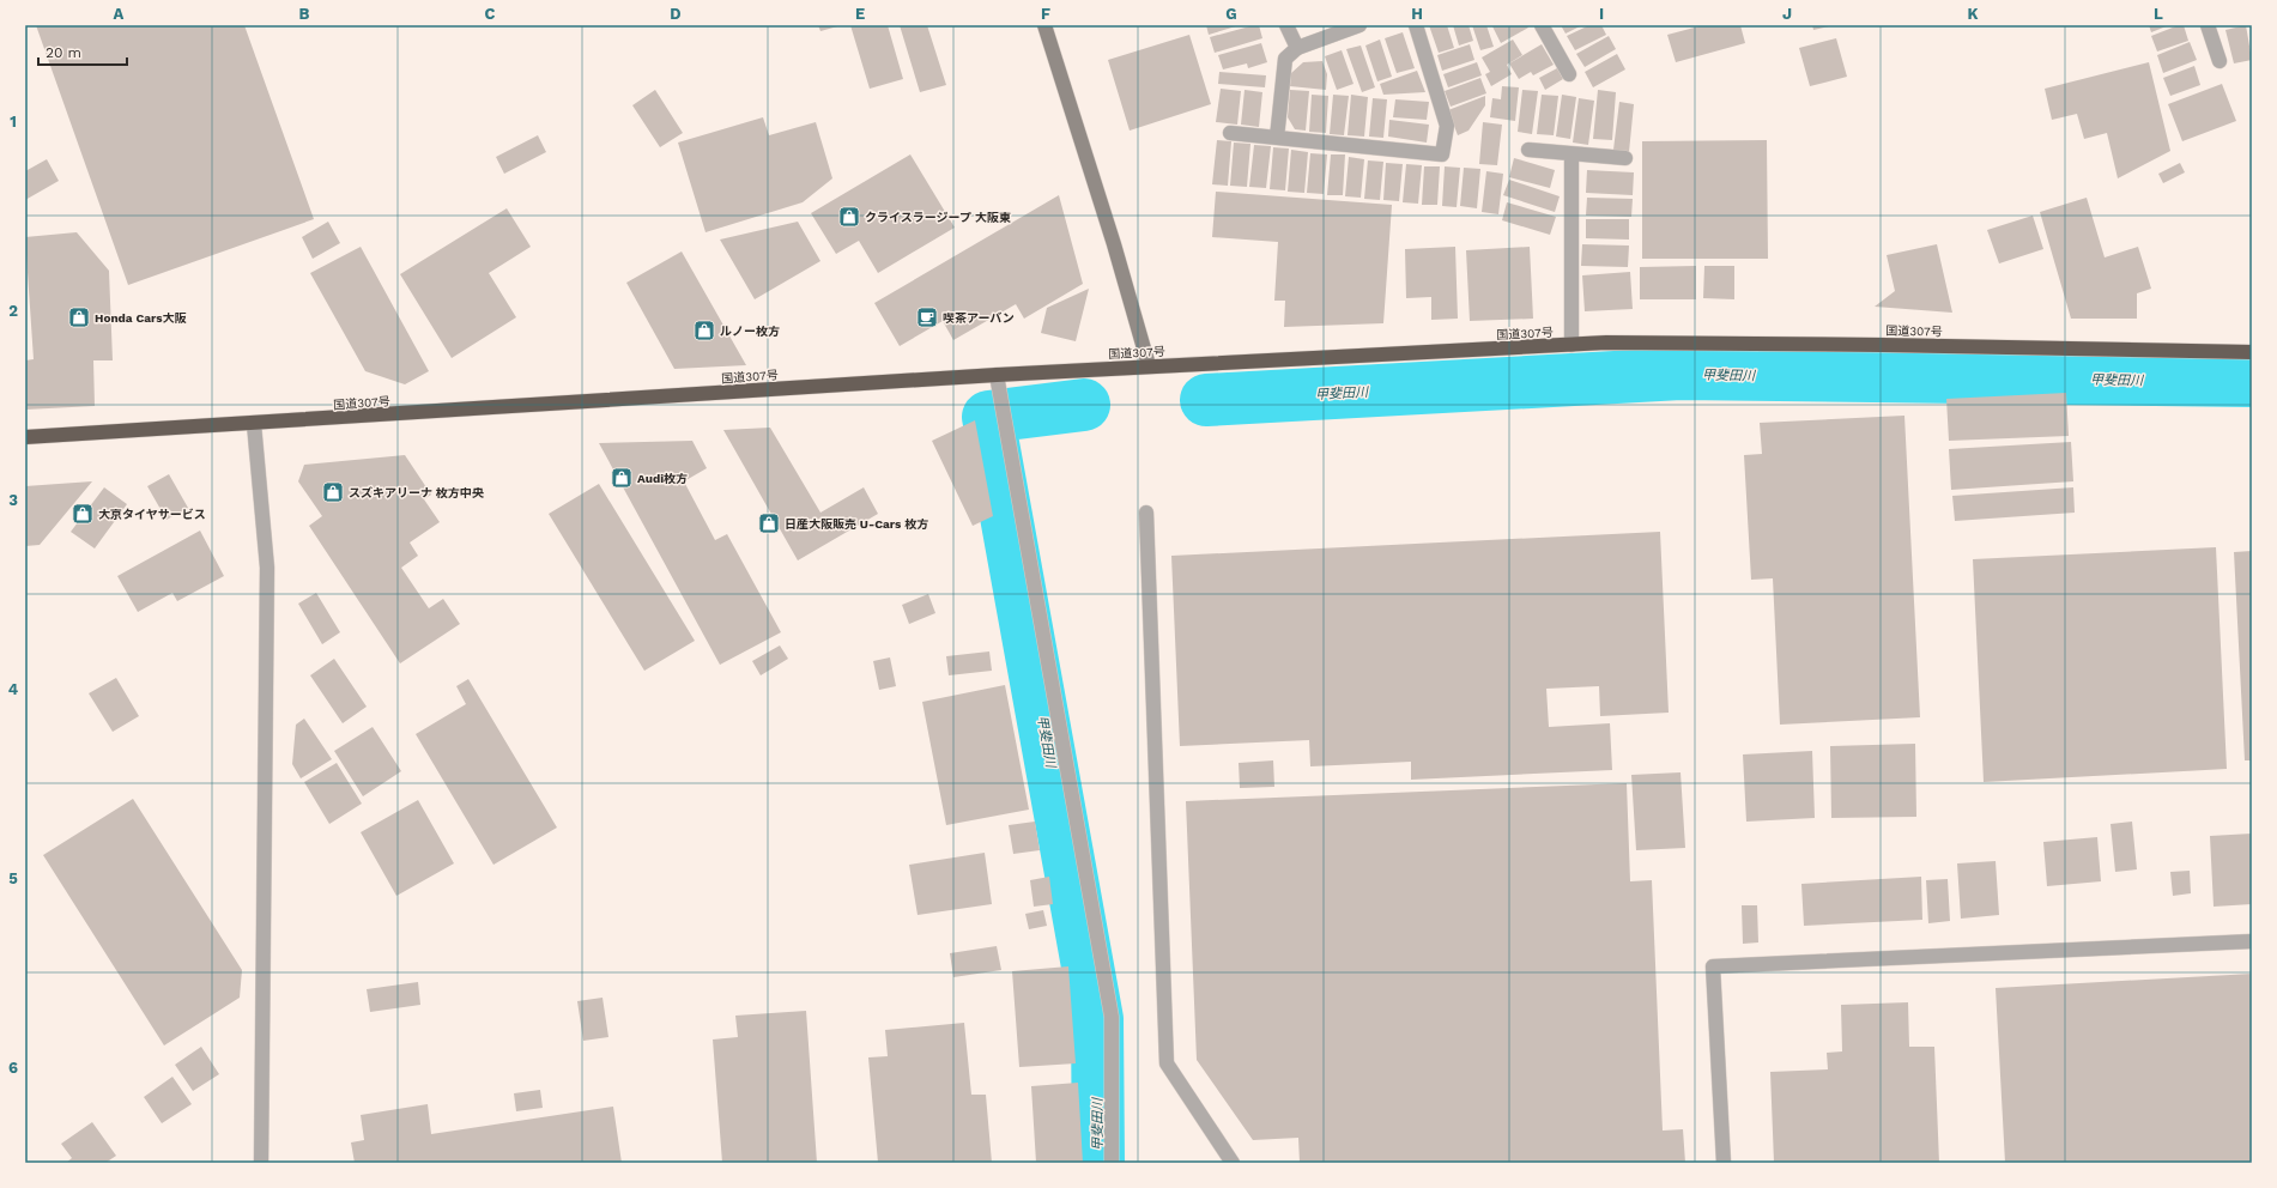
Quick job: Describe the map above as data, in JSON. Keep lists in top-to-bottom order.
{
  "streets": {
    "highway": ["国道307号"]
  },
  "water": ["甲斐田川"],
  "places": {
    "shop": [
      "クライスラージープ 大阪東",
      "Honda Cars大阪",
      "ルノー枚方",
      "Audi枚方",
      "スズキアリーナ 枚方中央",
      "大京タイヤサービス",
      "日産大阪販売 U-Cars 枚方"
    ],
    "cafe": ["喫茶アーバン"]
  },
  "scale_bar": "20 m",
  "grid": {
    "columns": [
      "A",
      "B",
      "C",
      "D",
      "E",
      "F",
      "G",
      "H",
      "I",
      "J",
      "K",
      "L"
    ],
    "rows": [
      "1",
      "2",
      "3",
      "4",
      "5",
      "6"
    ]
  }
}
